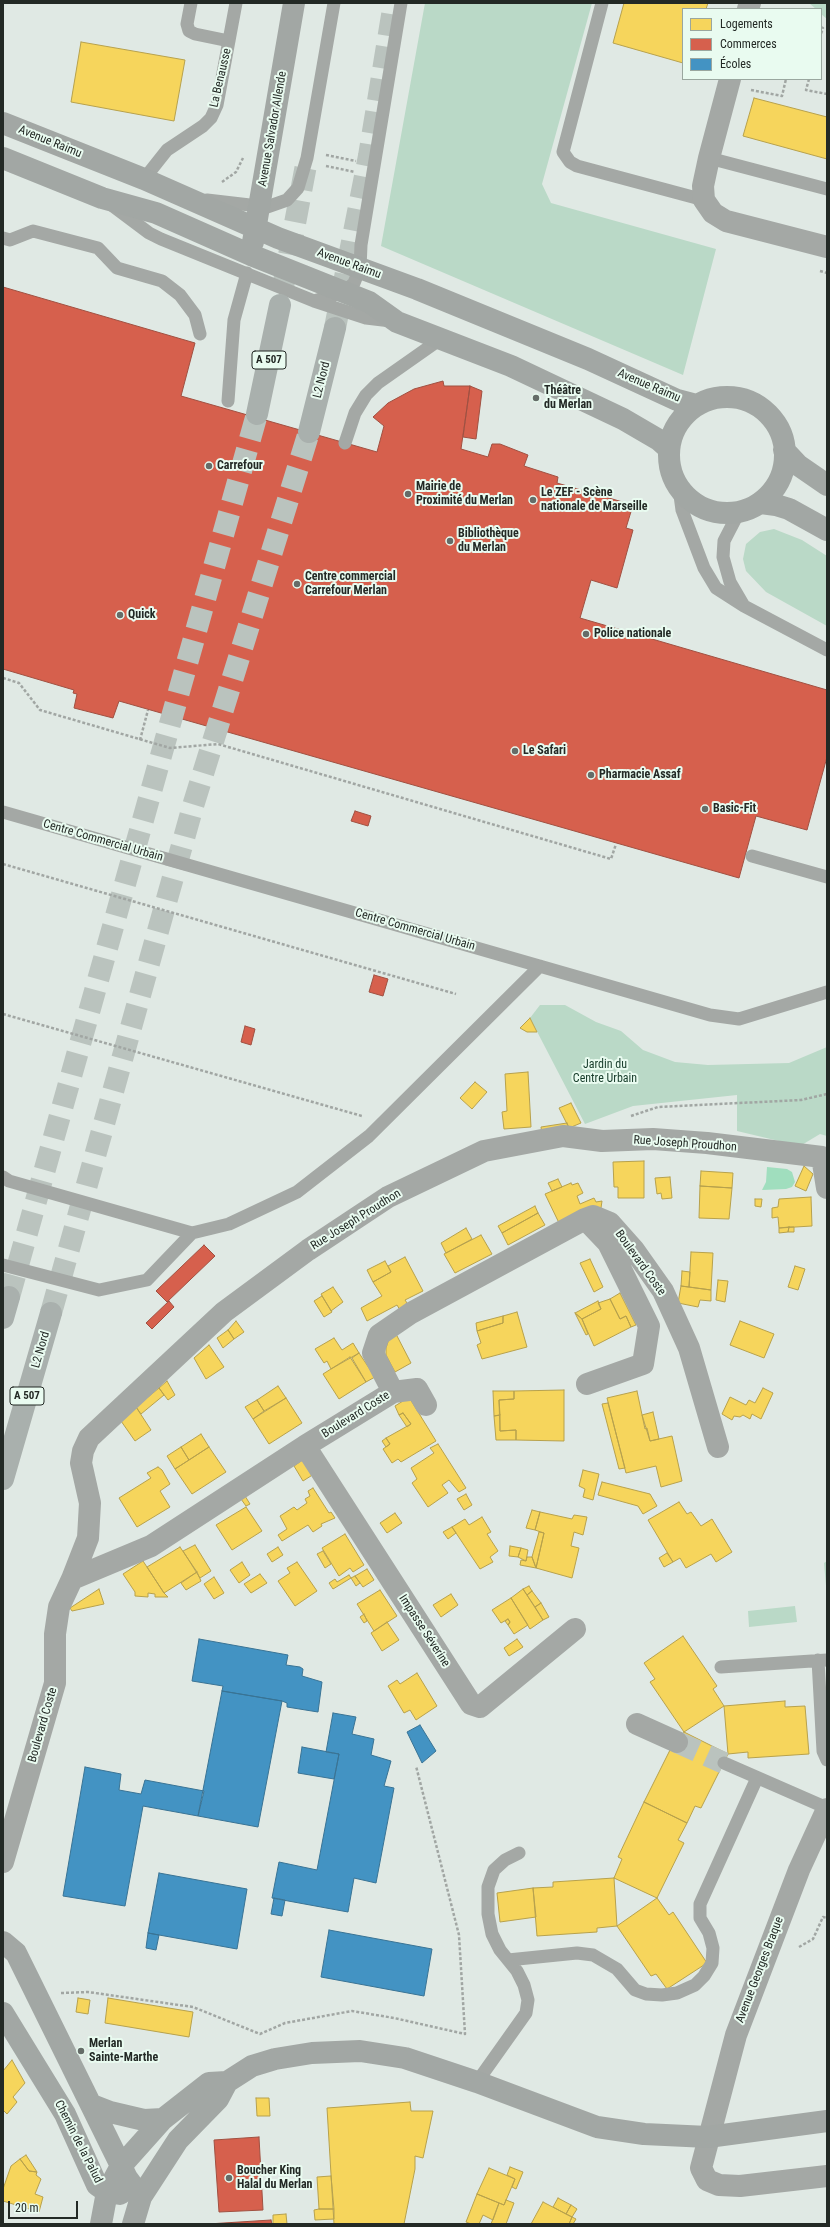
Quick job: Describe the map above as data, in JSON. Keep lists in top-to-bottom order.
{
  "streets": {
    "highway": ["A 507", "L2 Nord"],
    "street": [
      "Avenue Salvador Allende",
      "Avenue Raimu",
      "Rue Joseph Proudhon",
      "Boulevard Coste",
      "Impasse Séverine",
      "Avenue Georges Braque",
      "Chemin de la Palud"
    ],
    "lane": ["La Benausse", "Centre Commercial Urbain"]
  },
  "crossings": [
    ["La Benausse", "Avenue Raimu"],
    ["Avenue Salvador Allende", "Avenue Raimu"],
    ["Rue Joseph Proudhon", "Boulevard Coste"],
    ["Boulevard Coste", "Impasse Séverine"]
  ],
  "parks": ["Jardin du Centre Urbain"],
  "places": [
    "Théâtre du Merlan",
    "Carrefour",
    "Mairie de Proximité du Merlan",
    "Le ZEF - Scène nationale de Marseille",
    "Bibliothèque du Merlan",
    "Centre commercial Carrefour Merlan",
    "Quick",
    "Police nationale",
    "Le Safari",
    "Pharmacie Assaf",
    "Basic-Fit",
    "Merlan Sainte-Marthe",
    "Boucher King Halal du Merlan"
  ],
  "legend": ["Logements", "Commerces", "Écoles"],
  "scale_bar": "20 m"
}
